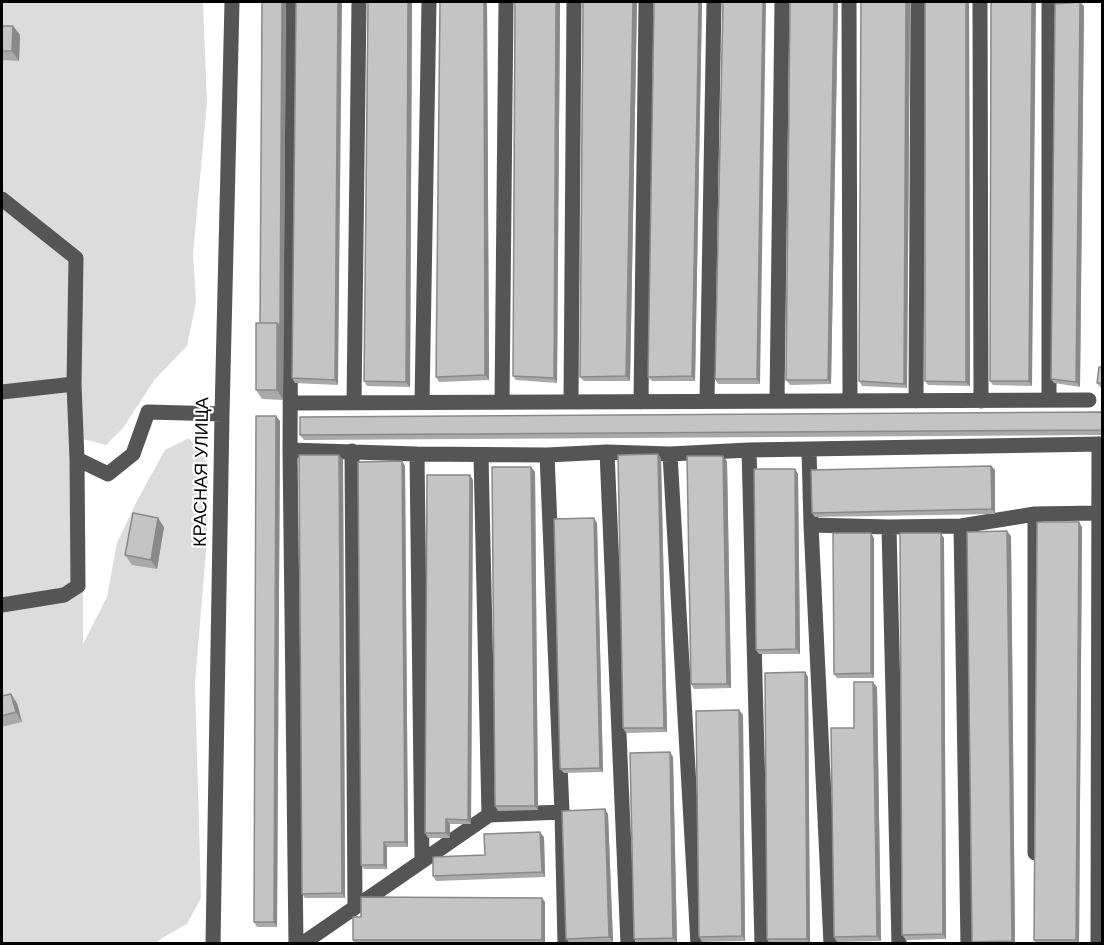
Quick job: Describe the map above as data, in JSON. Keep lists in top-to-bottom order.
{
  "streets": {
    "street": ["КРАСНАЯ УЛИЦА"]
  }
}
